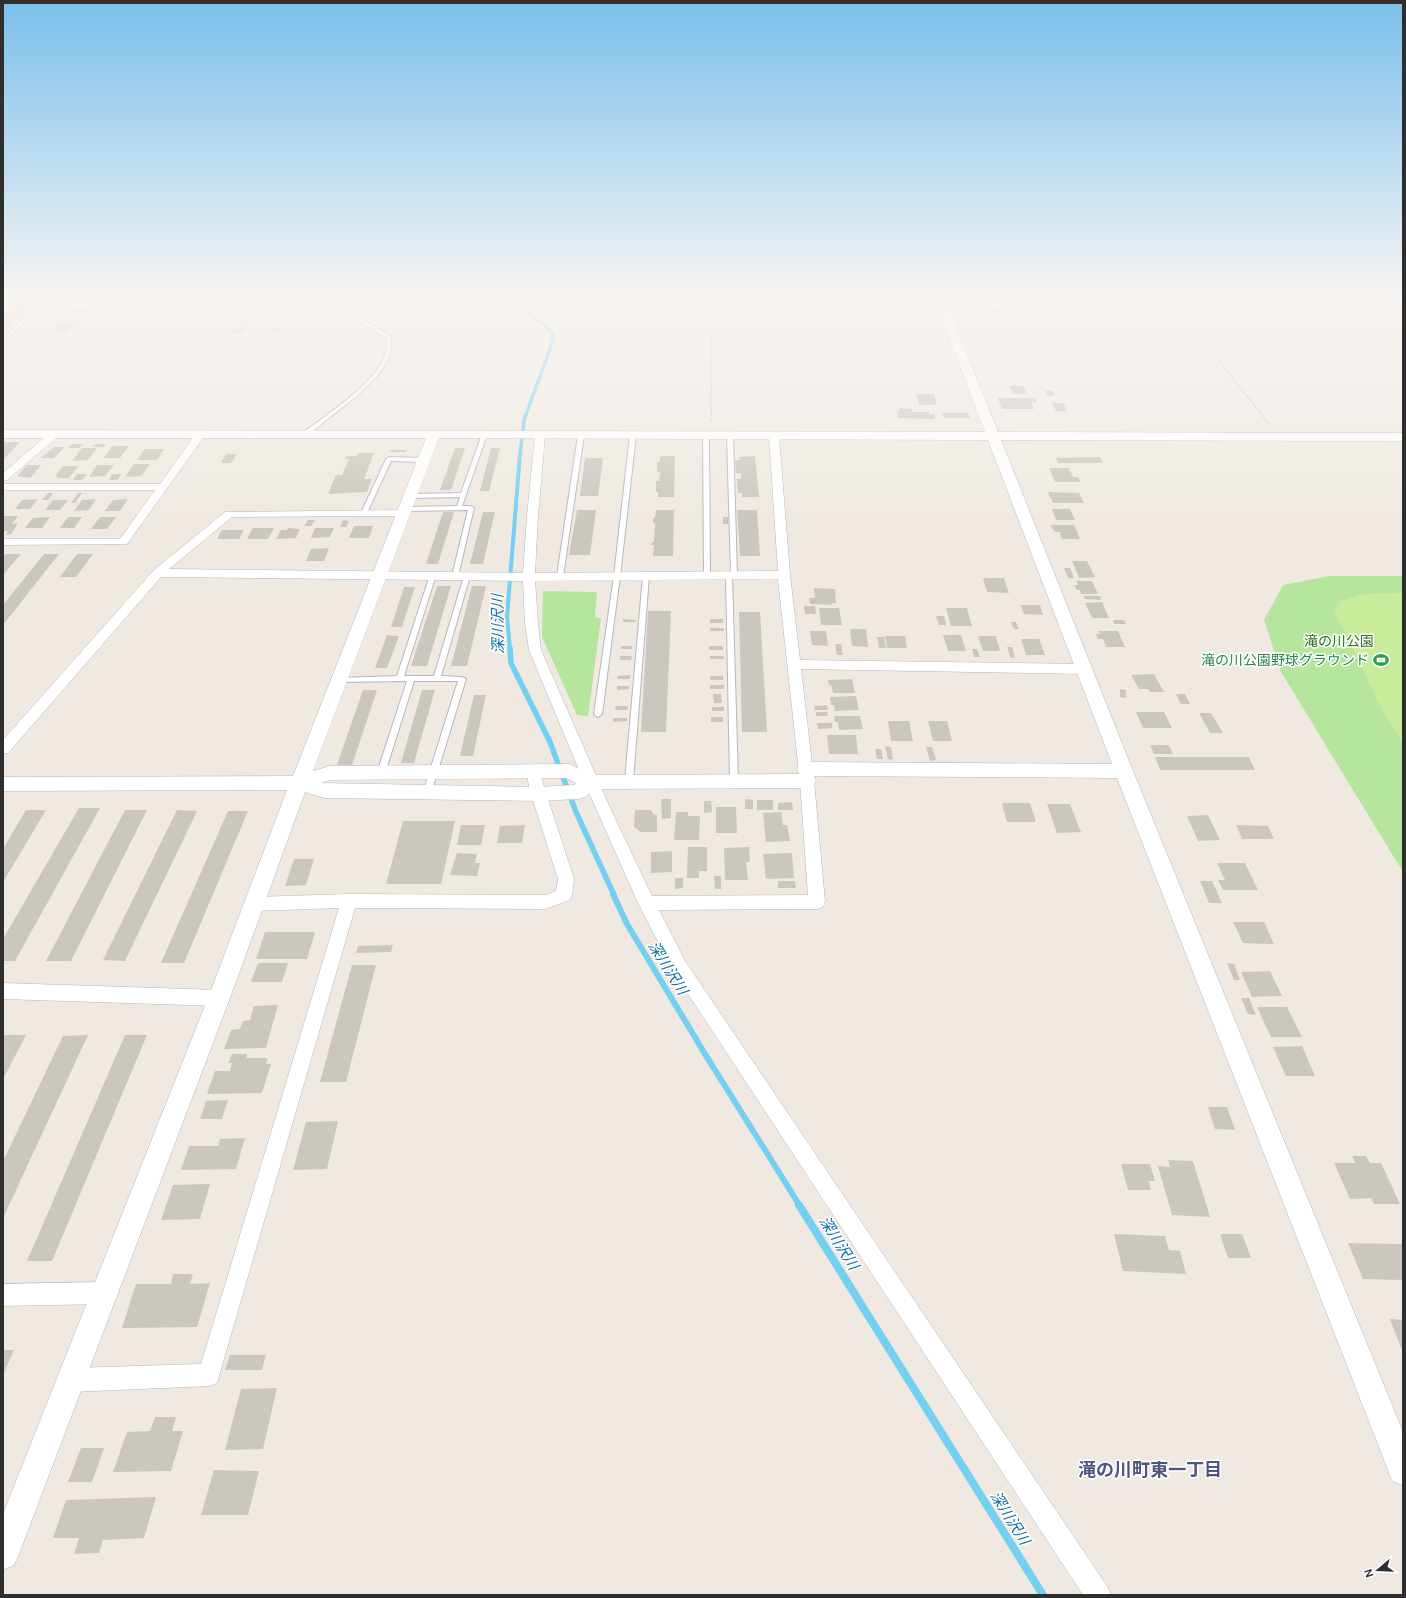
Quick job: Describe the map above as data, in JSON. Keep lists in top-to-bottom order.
{
  "districts": ["滝の川町東一丁目"],
  "water": ["深川沢川"],
  "parks": ["滝の川公園"],
  "places": {
    "sports": ["滝の川公園野球グラウンド"]
  },
  "north": "left"
}
